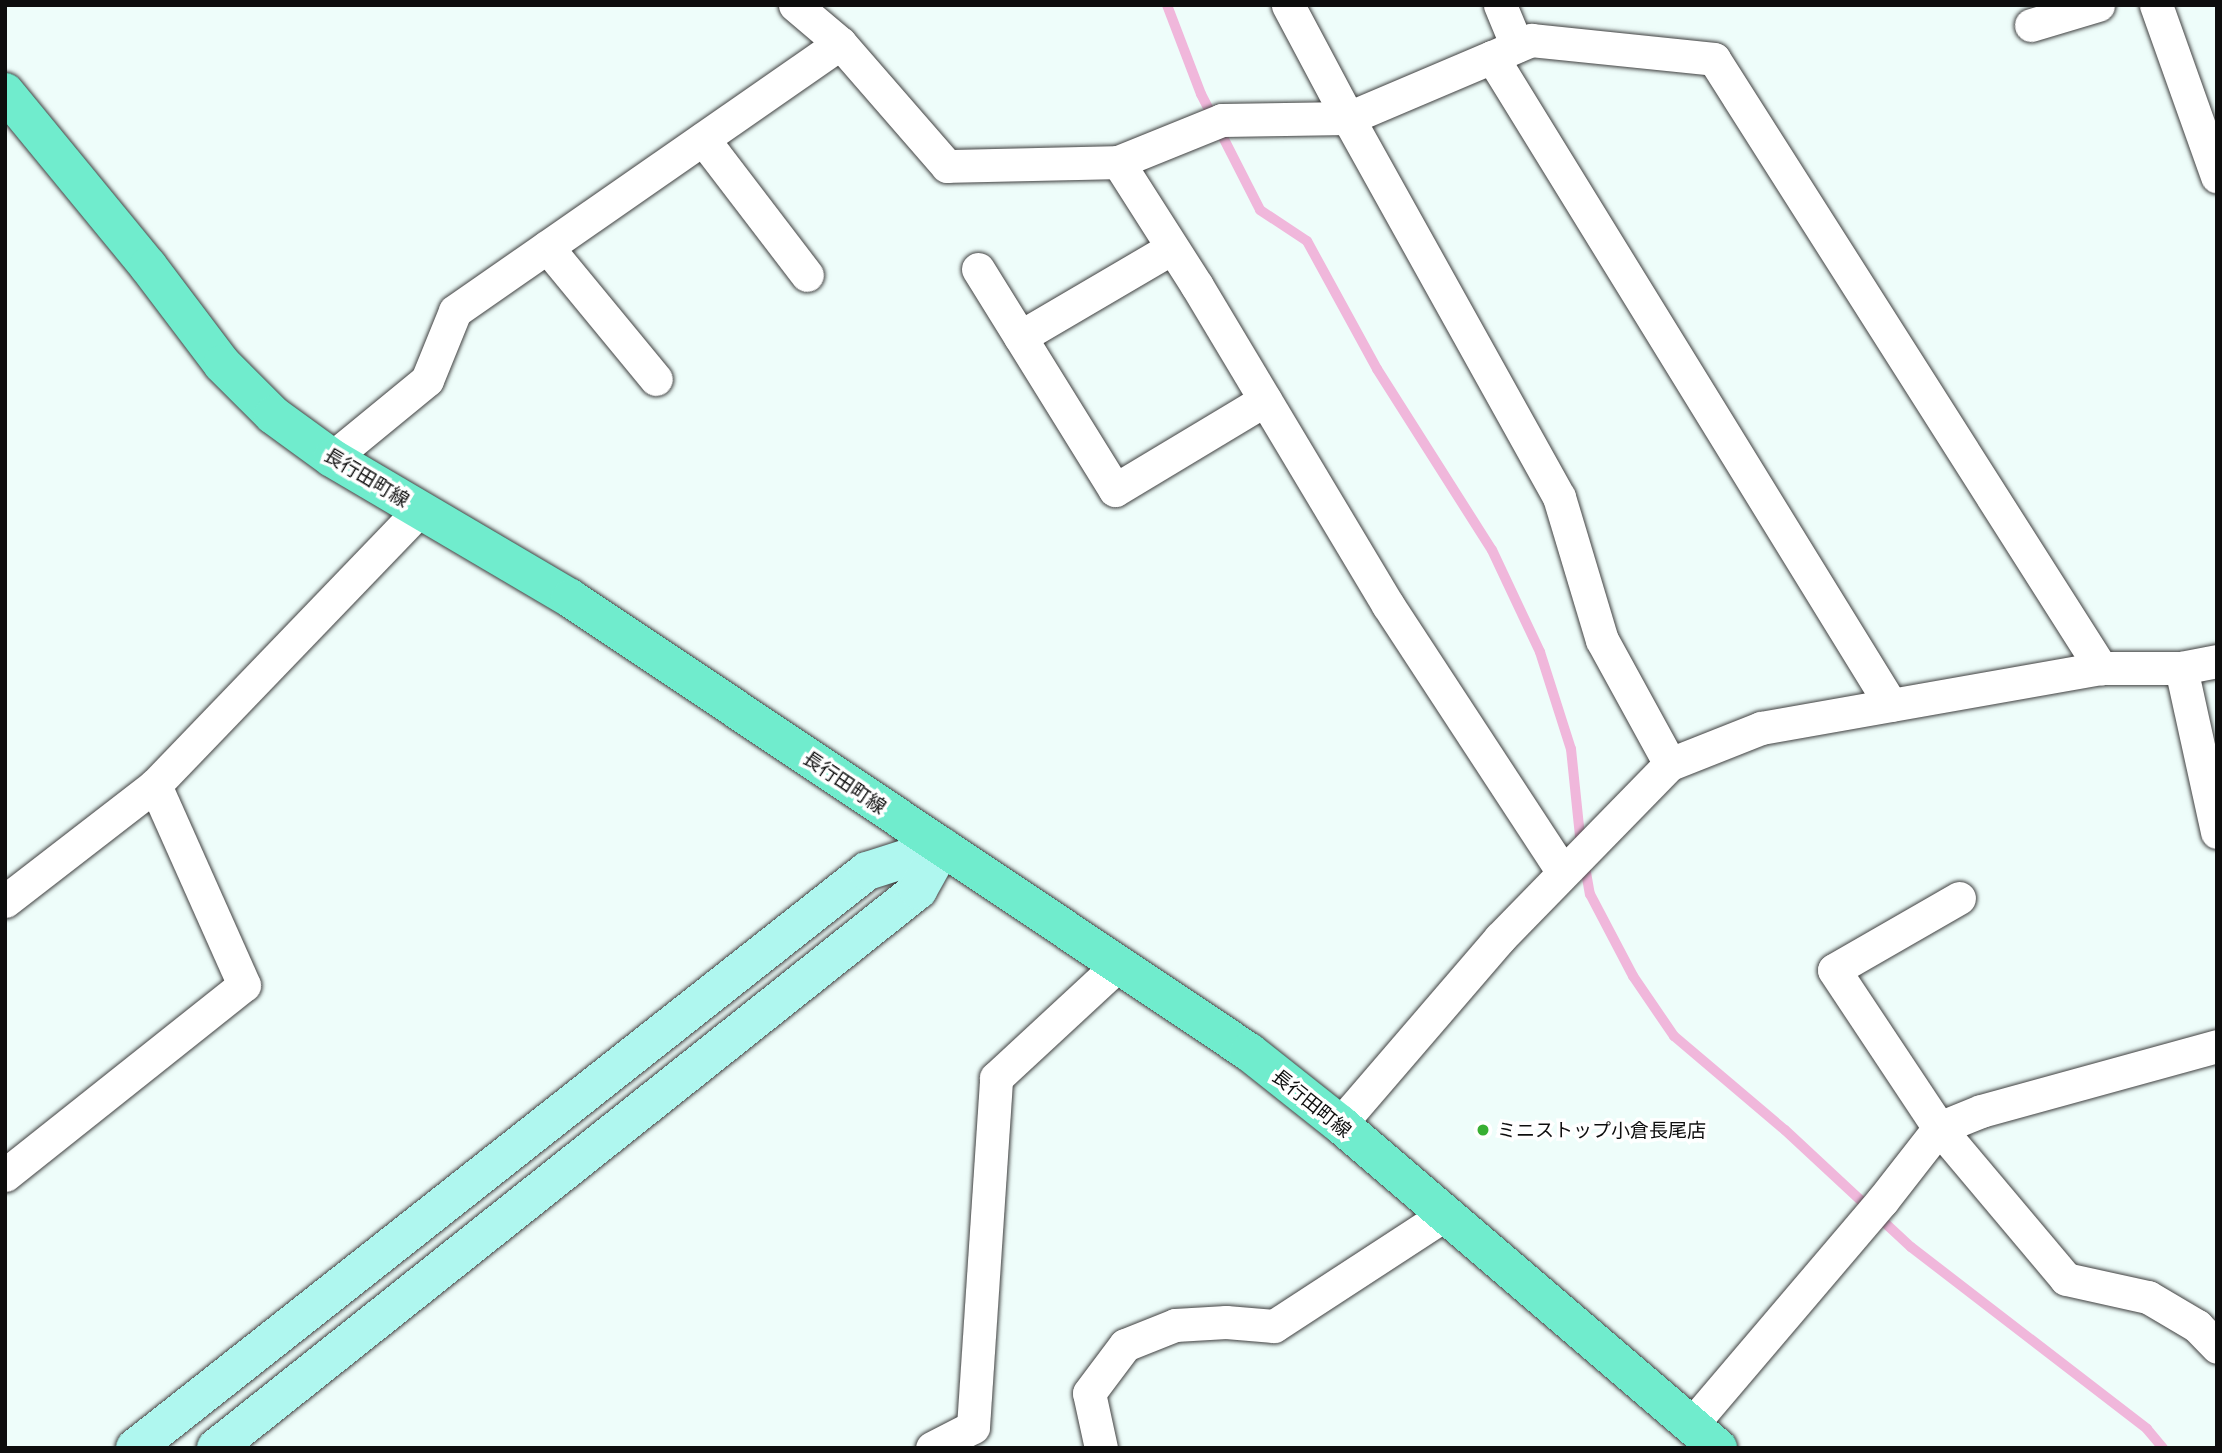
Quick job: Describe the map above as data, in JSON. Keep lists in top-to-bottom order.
{
  "streets": {
    "main road": ["長行田町線"]
  },
  "places": ["ミニストップ小倉長尾店"]
}
